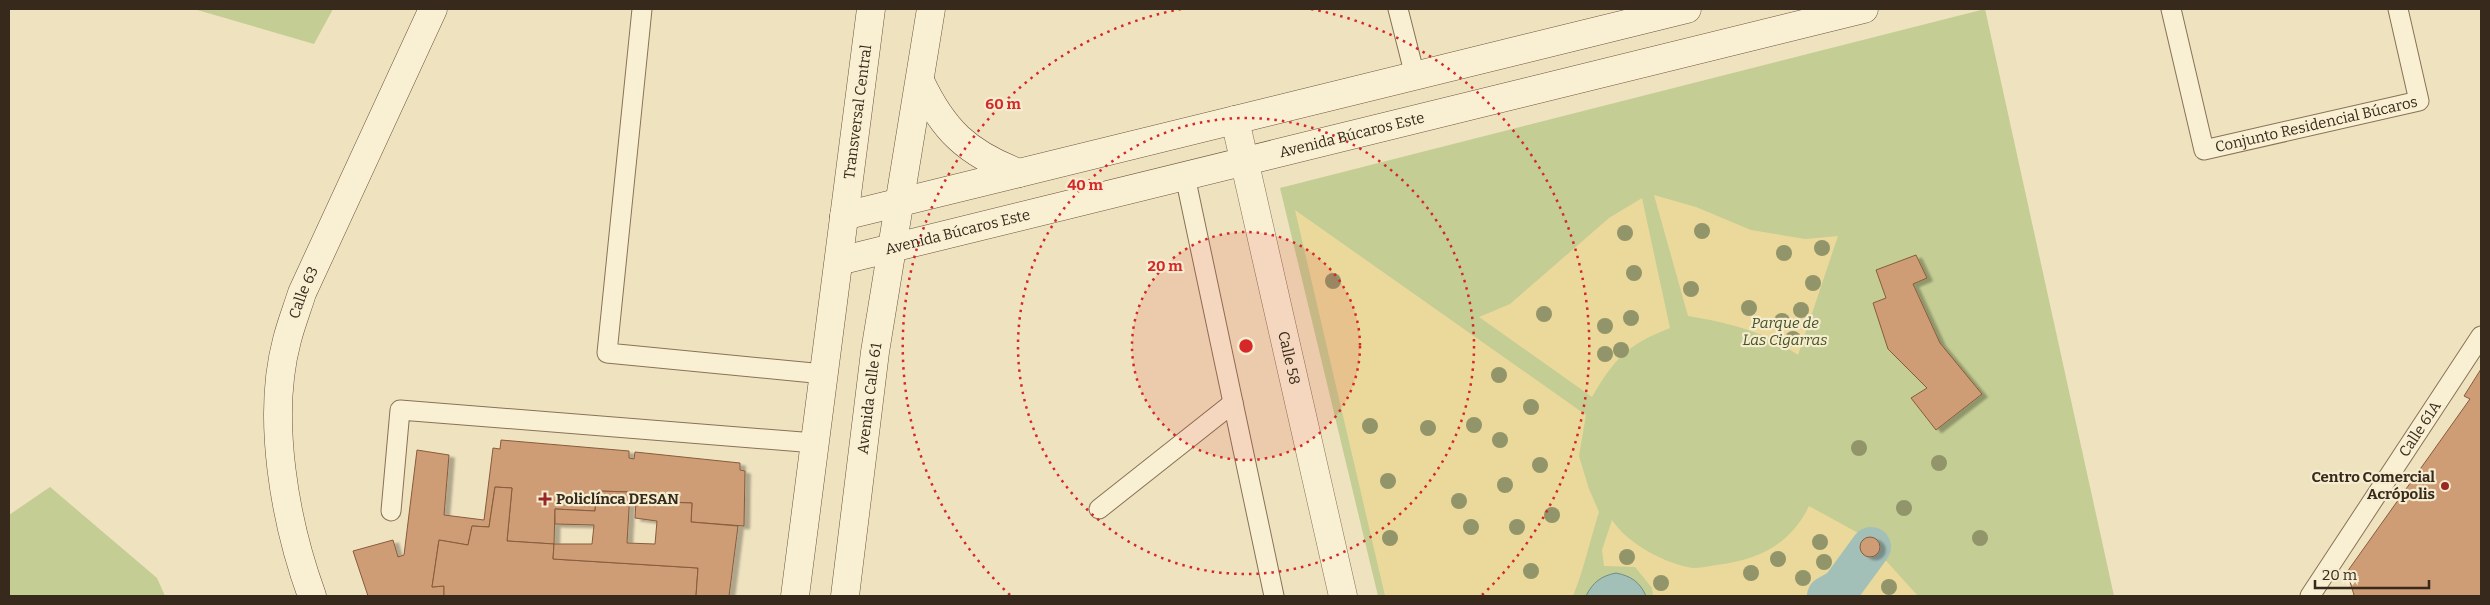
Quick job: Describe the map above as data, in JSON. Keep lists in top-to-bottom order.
{
  "streets": {
    "street": [
      "Transversal Central",
      "Avenida Búcaros Este",
      "Calle 63",
      "Calle 58",
      "Avenida Calle 61"
    ],
    "lane": ["Conjunto Residencial Búcaros", "Calle 61A"]
  },
  "crossings": [
    ["Avenida Búcaros Este", "Calle 58"],
    ["Avenida Búcaros Este", "Avenida Calle 61"]
  ],
  "parks": ["Parque de Las Cigarras"],
  "places": {
    "other": ["Centro Comercial Acrópolis"],
    "health": ["Policlínca DESAN"]
  },
  "scale_bar": "20 m",
  "rings": ["60 m", "40 m", "20 m"]
}
